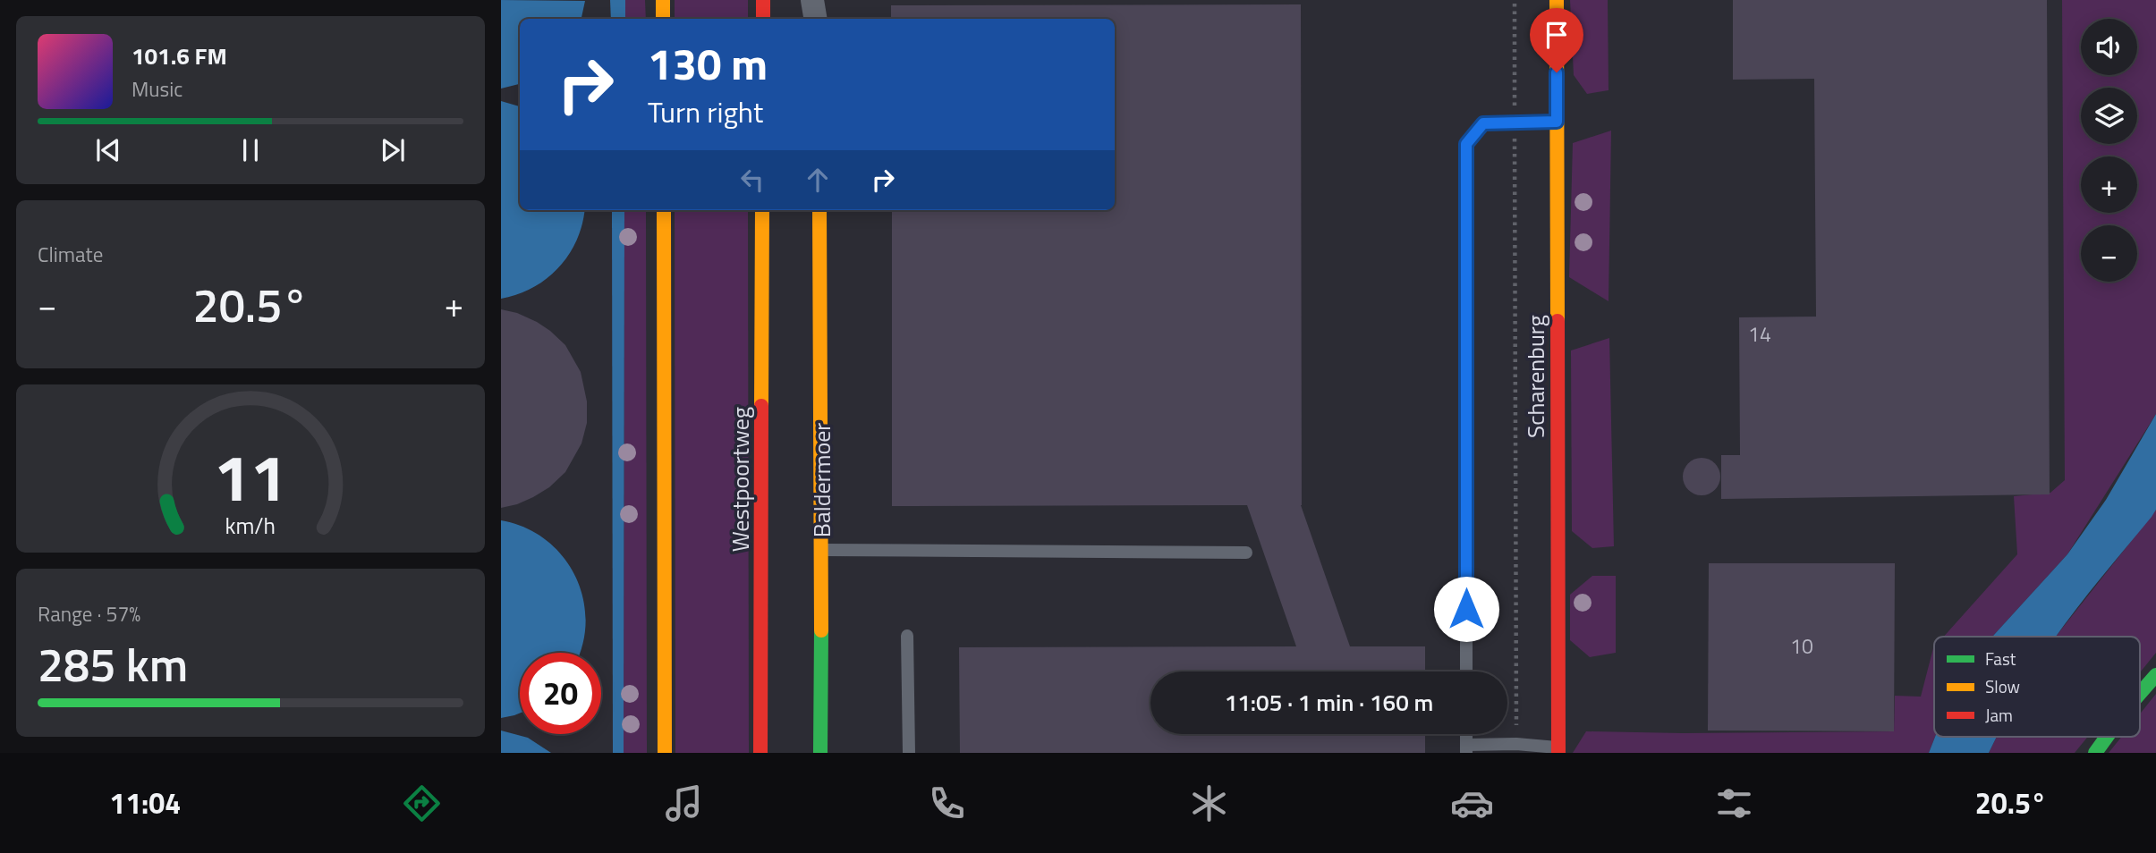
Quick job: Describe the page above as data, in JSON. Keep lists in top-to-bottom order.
{
  "streets": {
    "main road": ["Scharenburg", "Westpoortweg", "Baldermoer"]
  },
  "house_numbers": ["14", "10"],
  "legend": ["Fast", "Slow", "Jam"],
  "page": {
    "map_buttons": ["+", "−"],
    "turn": ["130 m", "Turn right"],
    "song": ["101.6 FM", "Music"],
    "tile": [
      "Climate",
      ["Range · 57%", "285 km"]
    ],
    "heat": ["−", "20.5°", "+"],
    "limit": "20",
    "trip": "11:05 · 1 min · 160 m",
    "tabs": ["11:04", "20.5°"],
    "gauge": ["11", "km/h"]
  }
}
